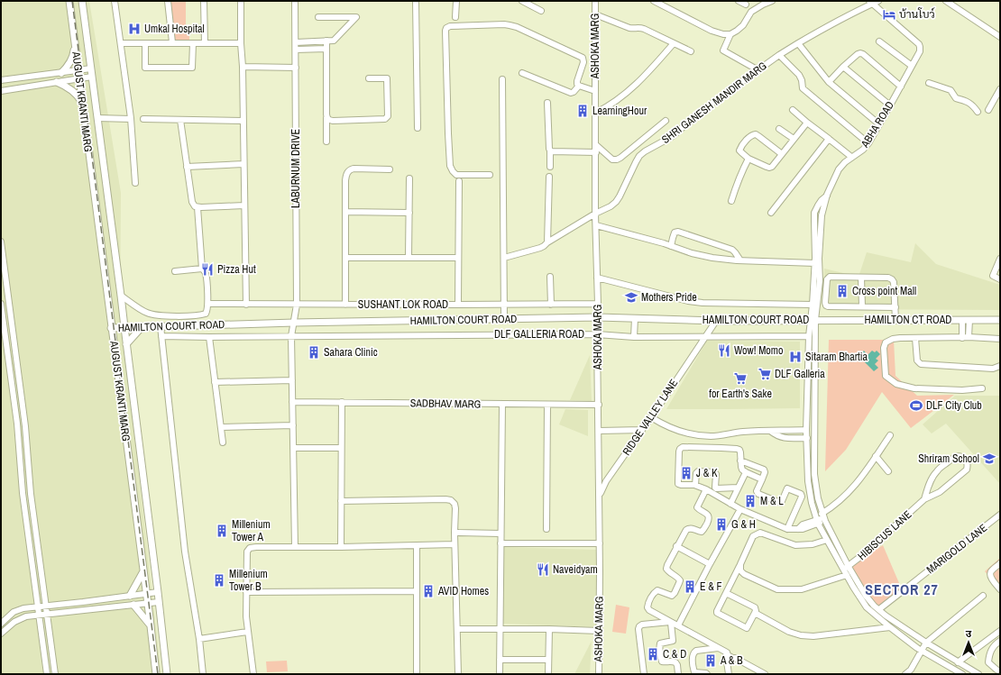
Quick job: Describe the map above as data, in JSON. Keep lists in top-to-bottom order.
{
  "streets": {
    "main road": ["AUGUST KRANTI MARG", "HAMILTON COURT ROAD", "HAMILTON CT ROAD"],
    "street": [
      "ASHOKA MARG",
      "SHRI GANESH MANDIR MARG",
      "ABHA ROAD",
      "LABURNUM DRIVE",
      "SUSHANT LOK ROAD",
      "DLF GALLERIA ROAD",
      "SADBHAV MARG",
      "RIDGE VALLEY LANE",
      "HIBISCUS LANE",
      "MARIGOLD LANE"
    ]
  },
  "crossings": [
    ["ASHOKA MARG", "SHRI GANESH MANDIR MARG"],
    ["ASHOKA MARG", "SUSHANT LOK ROAD"],
    ["ASHOKA MARG", "HAMILTON COURT ROAD"],
    ["ASHOKA MARG", "DLF GALLERIA ROAD"],
    ["ASHOKA MARG", "SADBHAV MARG"],
    ["ASHOKA MARG", "RIDGE VALLEY LANE"],
    ["AUGUST KRANTI MARG", "HAMILTON COURT ROAD"],
    ["ABHA ROAD", "HAMILTON COURT ROAD"],
    ["ABHA ROAD", "HAMILTON CT ROAD"],
    ["LABURNUM DRIVE", "SUSHANT LOK ROAD"],
    ["LABURNUM DRIVE", "HAMILTON COURT ROAD"],
    ["LABURNUM DRIVE", "DLF GALLERIA ROAD"],
    ["LABURNUM DRIVE", "SADBHAV MARG"],
    ["HAMILTON COURT ROAD", "HAMILTON CT ROAD"],
    ["HAMILTON COURT ROAD", "RIDGE VALLEY LANE"],
    ["DLF GALLERIA ROAD", "RIDGE VALLEY LANE"]
  ],
  "districts": ["SECTOR 27"],
  "places": {
    "hotel": ["บ้านโบว์"],
    "hospital": ["Umkal Hospital", "Sitaram Bhartia"],
    "building": [
      "LearningHour",
      "Cross point Mall",
      "Sahara Clinic",
      "J & K",
      "M & L",
      "G & H",
      "Millenium Tower A",
      "Millenium Tower B",
      "E & F",
      "AVID Homes",
      "C & D",
      "A & B"
    ],
    "restaurant": ["Pizza Hut", "Wow! Momo", "Naveidyam"],
    "school or university": ["Mothers Pride", "Shriram School"],
    "supermarket": ["DLF Galleria", "for Earth's Sake"],
    "sports": ["DLF City Club"]
  },
  "north": "top"
}
